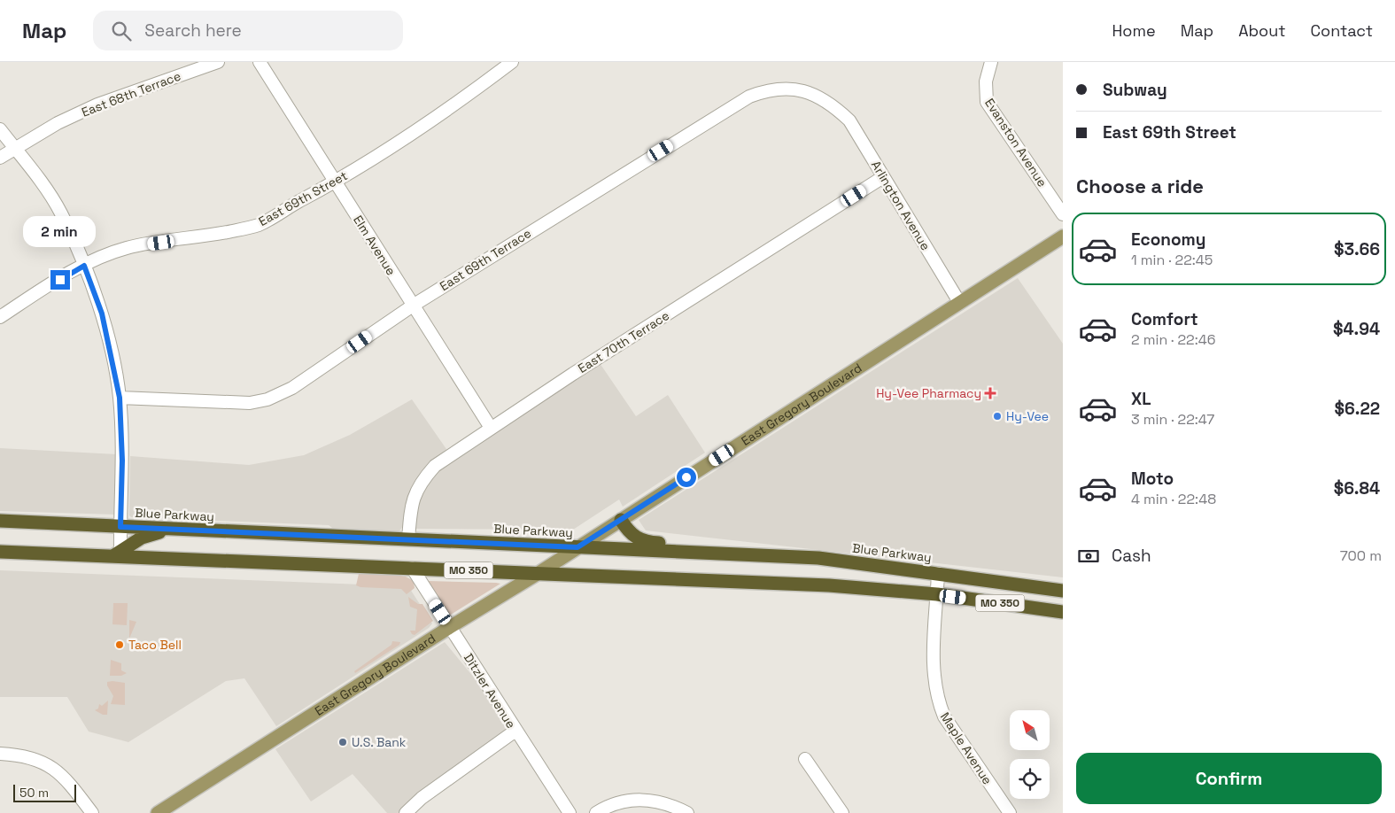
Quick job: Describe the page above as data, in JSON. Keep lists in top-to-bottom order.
{
  "streets": {
    "highway": ["Blue Parkway", "MO 350"],
    "main road": ["East Gregory Boulevard"],
    "street": [
      "East 68th Terrace",
      "Evanston Avenue",
      "East 69th Street",
      "Arlington Avenue",
      "Elm Avenue",
      "East 69th Terrace",
      "East 70th Terrace",
      "Ditzler Avenue",
      "Maple Avenue"
    ]
  },
  "crossings": [
    ["East 69th Street", "Elm Avenue"],
    ["Arlington Avenue", "East 69th Terrace"],
    ["Arlington Avenue", "East 70th Terrace"],
    ["Arlington Avenue", "East Gregory Boulevard"],
    ["Elm Avenue", "East 69th Terrace"],
    ["Elm Avenue", "East 70th Terrace"],
    ["East 70th Terrace", "Blue Parkway"],
    ["East Gregory Boulevard", "Blue Parkway"],
    ["East Gregory Boulevard", "MO 350"],
    ["East Gregory Boulevard", "Ditzler Avenue"],
    ["Blue Parkway", "Maple Avenue"],
    ["MO 350", "Ditzler Avenue"],
    ["MO 350", "Maple Avenue"]
  ],
  "places": {
    "health": ["Hy-Vee Pharmacy"],
    "other": ["Hy-Vee", "Taco Bell", "U.S. Bank"]
  },
  "scale_bar": "50 m",
  "north": "top left",
  "page": {
    "header": "Map",
    "search": "Search here",
    "nav": [
      "Home",
      "Map",
      "About",
      "Contact"
    ],
    "banner": ["Subway", "East 69th Street"],
    "heading": "Choose a ride",
    "list": [
      {
        "name": "Economy",
        "note": "1 min · 22:45",
        "value": "$3.66"
      },
      {
        "name": "Comfort",
        "note": "2 min · 22:46",
        "value": "$4.94"
      },
      {
        "name": "XL",
        "note": "3 min · 22:47",
        "value": "$6.22"
      },
      {
        "name": "Moto",
        "note": "4 min · 22:48",
        "value": "$6.84"
      }
    ],
    "bubble": "2 min",
    "pay": ["Cash", "700 m"],
    "buttons": "Confirm",
    "scale": "50 m"
  }
}
